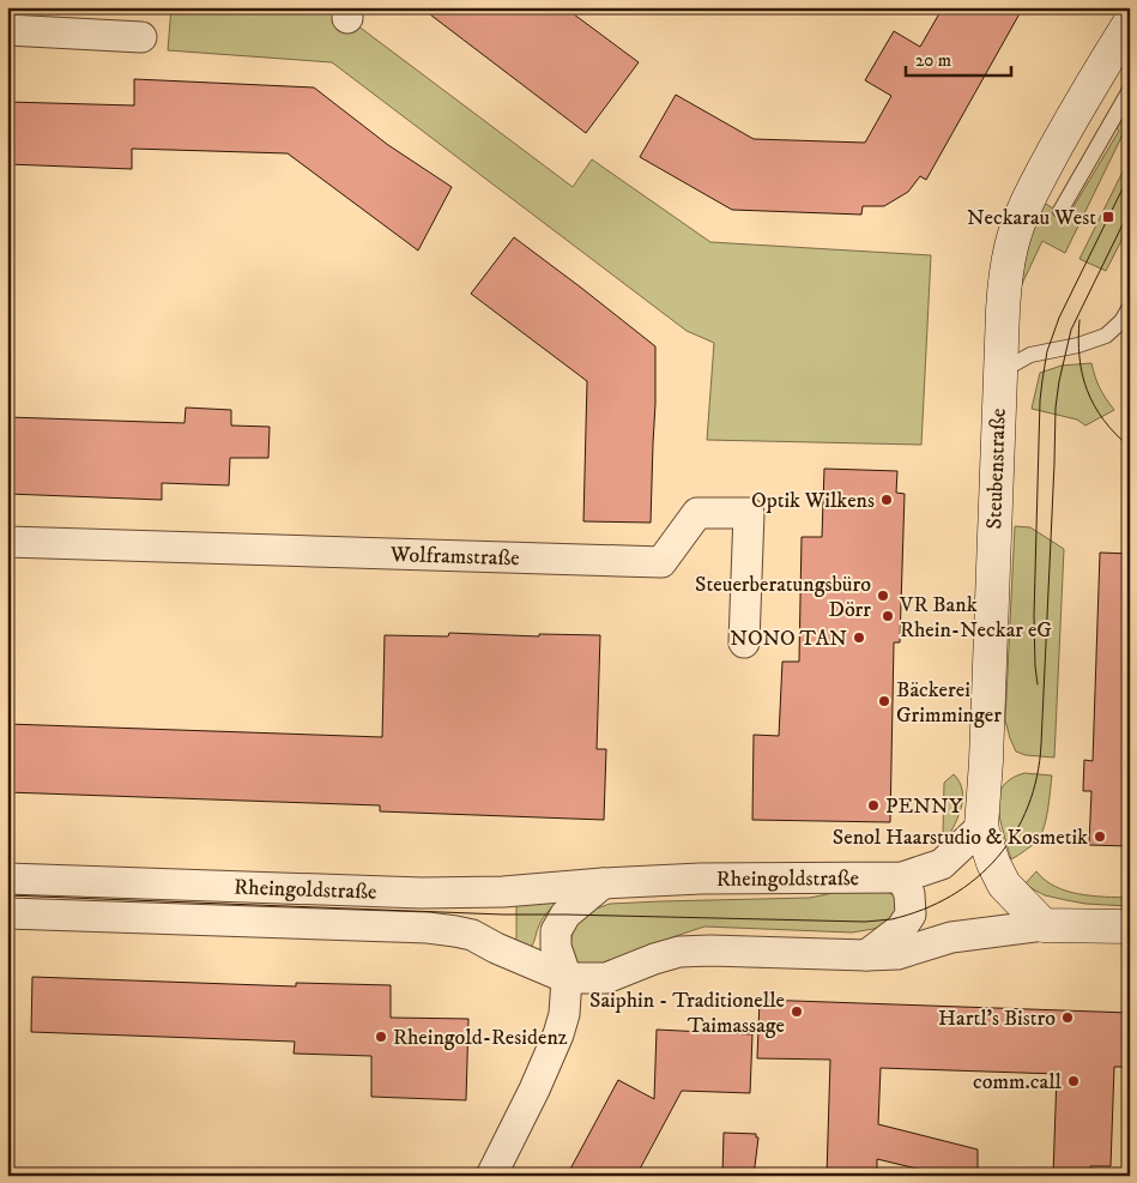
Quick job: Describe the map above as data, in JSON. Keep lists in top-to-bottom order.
{
  "streets": {
    "street": ["Steubenstraße", "Wolframstraße", "Rheingoldstraße"]
  },
  "crossings": [
    ["Steubenstraße", "Rheingoldstraße"]
  ],
  "places": {
    "transit": ["Neckarau West"],
    "other": [
      "Optik Wilkens",
      "Steuerberatungsbüro Dörr",
      "VR Bank Rhein-Neckar eG",
      "NONO TAN",
      "Bäckerei Grimminger",
      "PENNY",
      "Senol Haarstudio & Kosmetik",
      "Saiphin - Traditionelle Taimassage",
      "Hartl's Bistro",
      "Rheingold-Residenz",
      "comm.call"
    ]
  },
  "scale_bar": "20 m"
}
